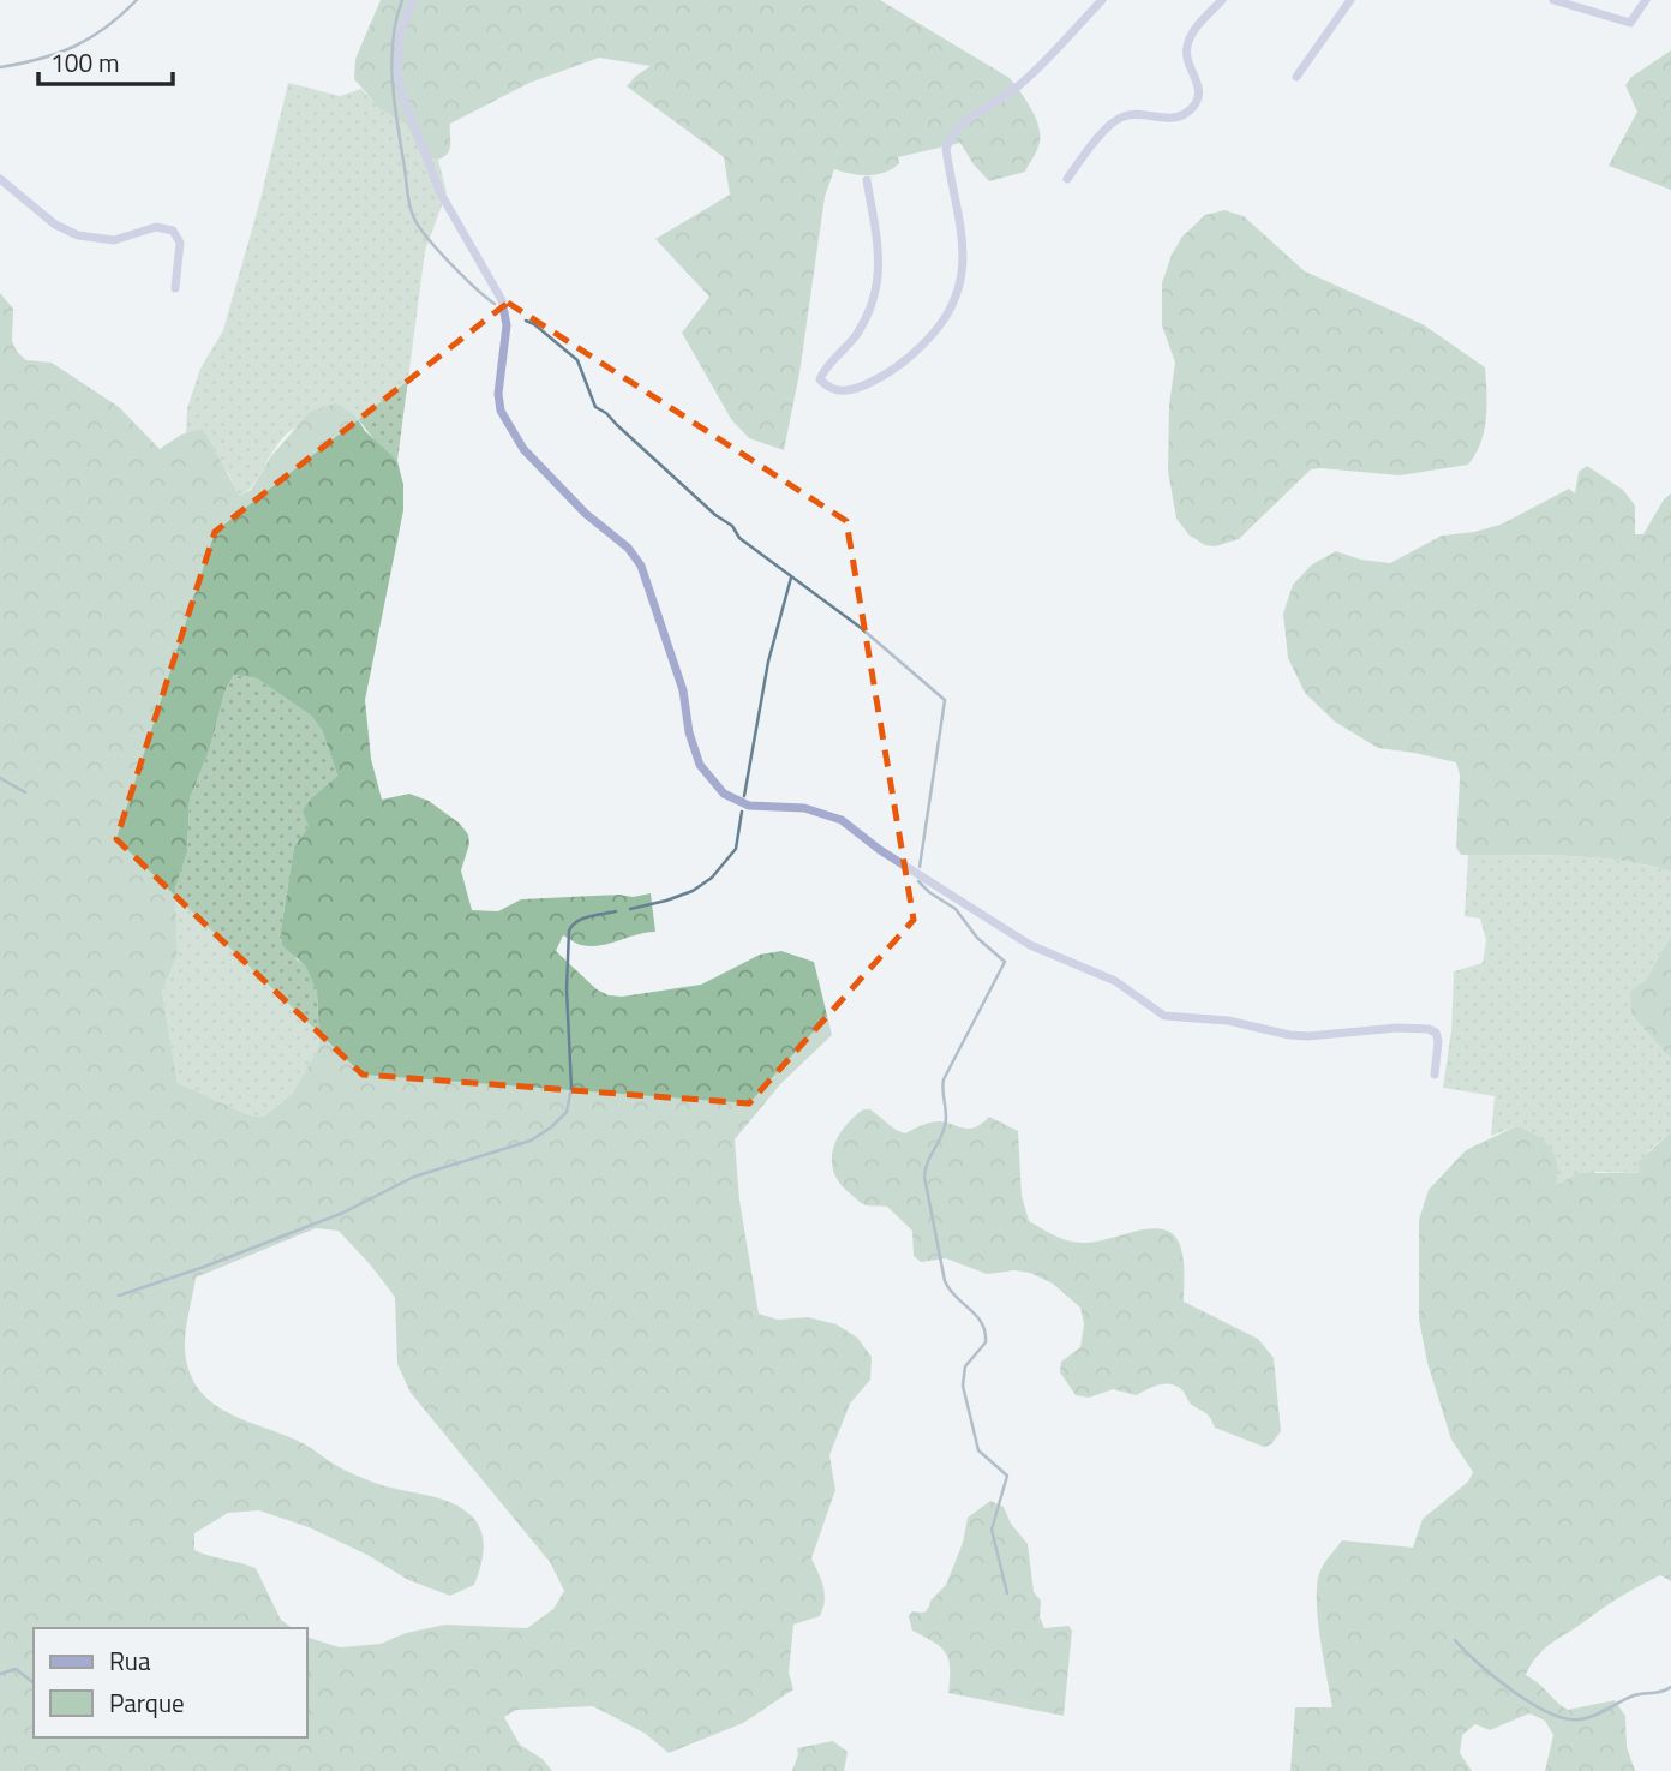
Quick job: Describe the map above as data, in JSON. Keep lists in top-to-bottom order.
{
  "legend": ["Rua", "Parque"],
  "scale_bar": "100 m"
}
